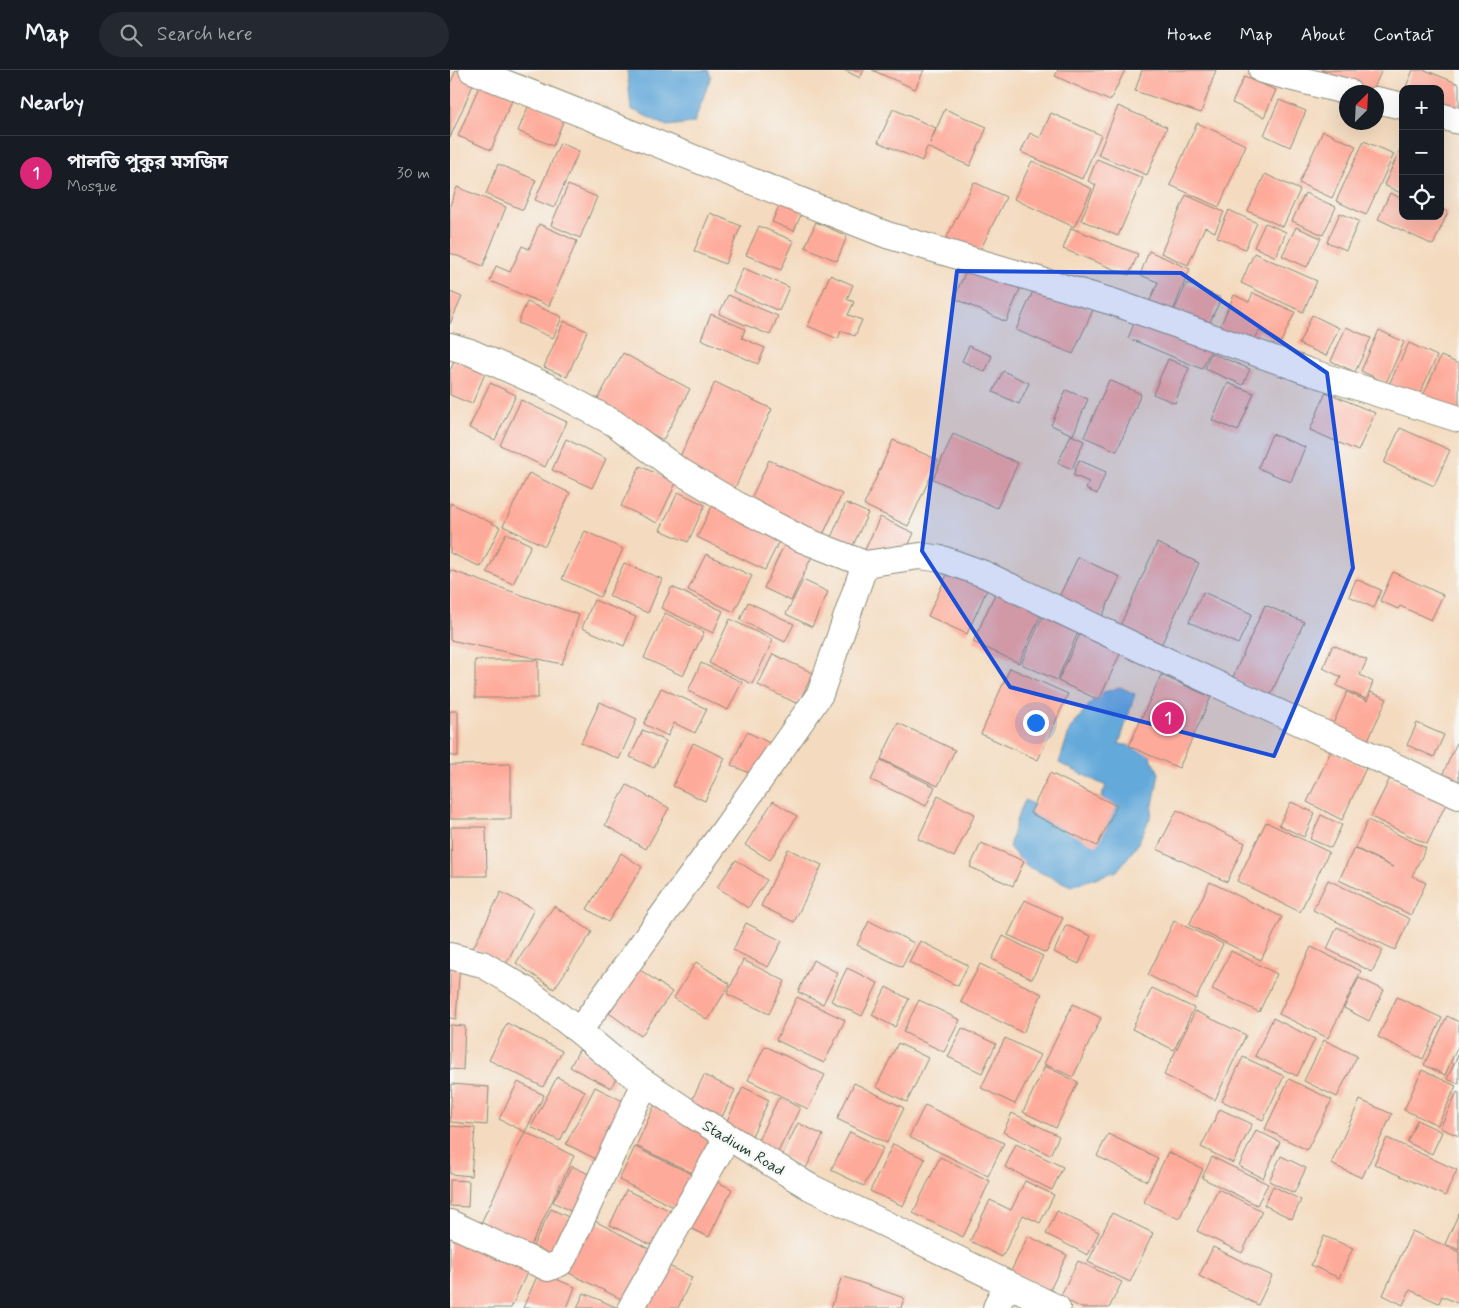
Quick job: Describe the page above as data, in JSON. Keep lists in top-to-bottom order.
{
  "streets": {
    "street": ["Stadium Road"]
  },
  "north": "top right",
  "page": {
    "header": "Map",
    "search": "Search here",
    "nav": [
      "Home",
      "Map",
      "About",
      "Contact"
    ],
    "heading": "Nearby",
    "map_buttons": ["+", "−"],
    "list": [
      {
        "mark": "1",
        "name": "পালতি পুকুর মসজিদ",
        "note": "Mosque",
        "value": "30 m"
      }
    ],
    "pins": "1"
  }
}
